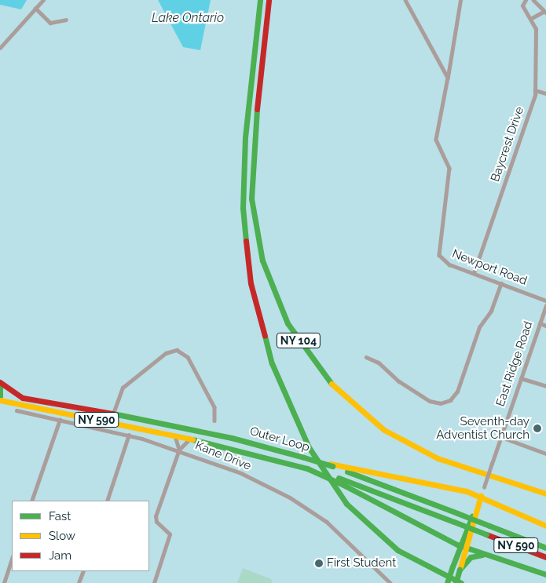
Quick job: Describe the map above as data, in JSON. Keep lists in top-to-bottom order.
{
  "streets": {
    "main road": [
      "NY 104",
      "East Ridge Road",
      "NY 590",
      "Outer Loop"
    ],
    "street": ["Baycrest Drive", "Newport Road", "Kane Drive"]
  },
  "crossings": [
    ["Baycrest Drive", "Newport Road"]
  ],
  "water": ["Lake Ontario"],
  "places": ["Seventh-day Adventist Church", "First Student"],
  "legend": ["Fast", "Slow", "Jam"]
}
